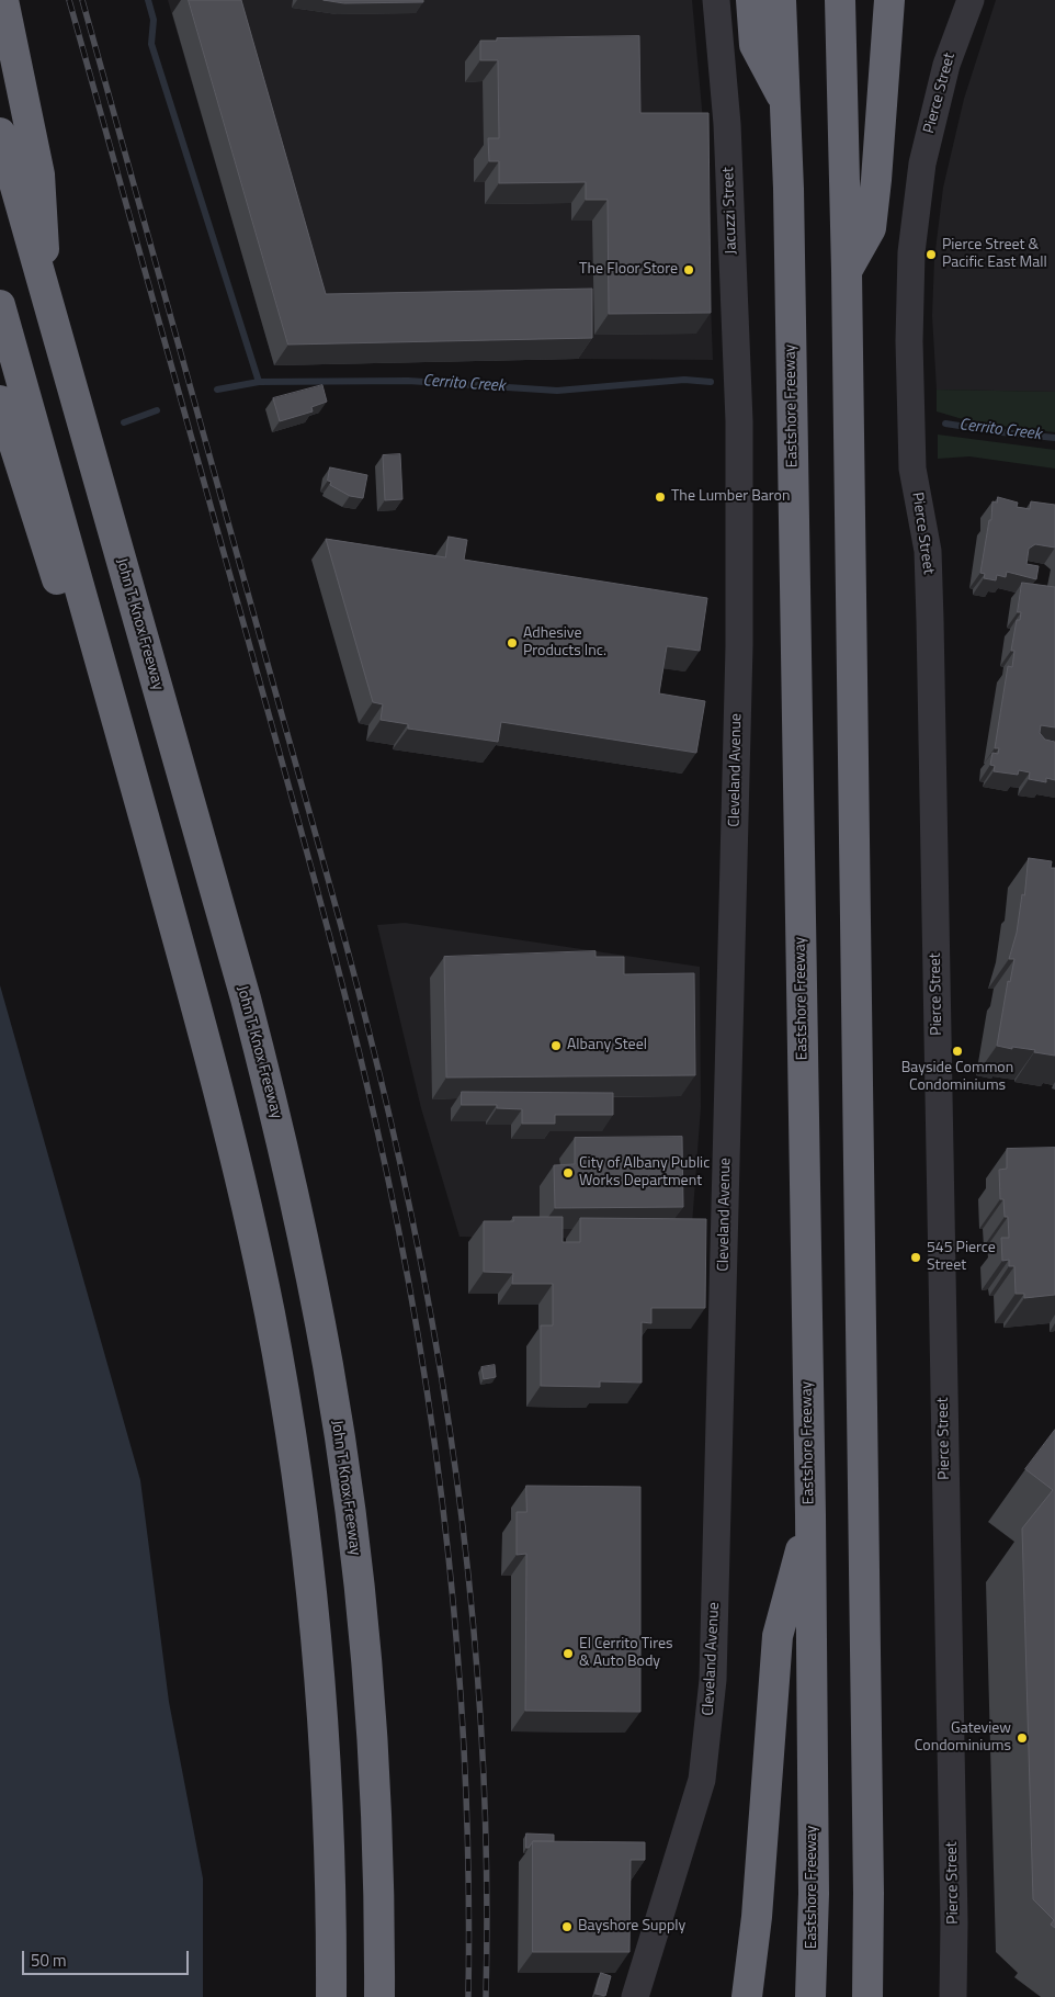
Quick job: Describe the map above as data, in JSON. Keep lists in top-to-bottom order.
{
  "streets": {
    "highway": ["Eastshore Freeway", "John T. Knox Freeway"],
    "street": ["Pierce Street", "Jacuzzi Street", "Cleveland Avenue"]
  },
  "crossings": [
    ["Jacuzzi Street", "Cleveland Avenue"]
  ],
  "water": ["Cerrito Creek"],
  "places": [
    "Pierce Street & Pacific East Mall",
    "The Floor Store",
    "The Lumber Baron",
    "Adhesive Products Inc.",
    "Albany Steel",
    "Bayside Common Condominiums",
    "City of Albany Public Works Department",
    "545 Pierce Street",
    "El Cerrito Tires & Auto Body",
    "Gateview Condominiums",
    "Bayshore Supply"
  ],
  "scale_bar": "50 m"
}
